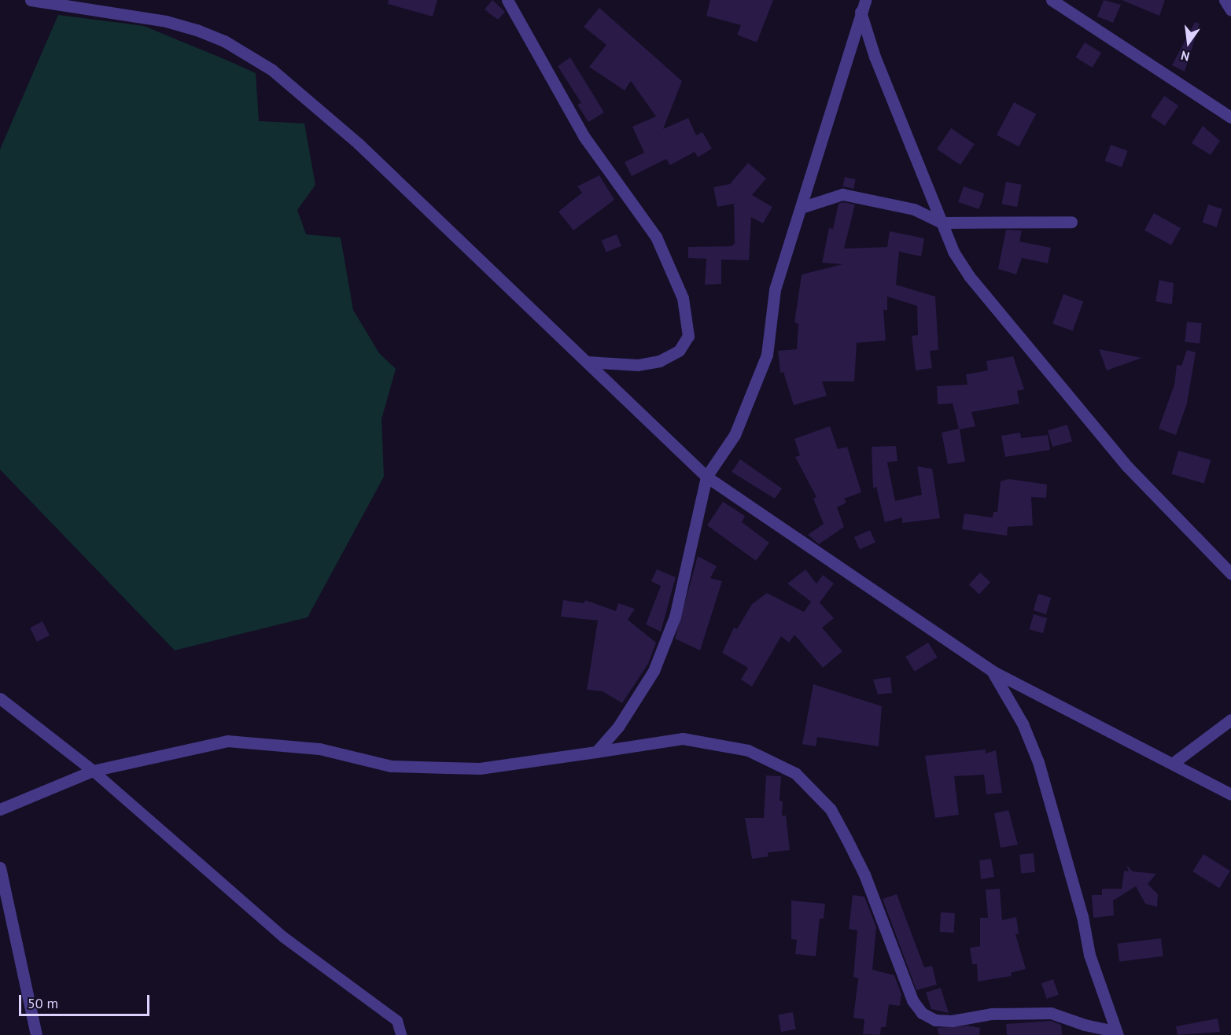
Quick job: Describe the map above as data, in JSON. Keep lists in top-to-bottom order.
{
  "scale_bar": "50 m",
  "north": "bottom"
}
